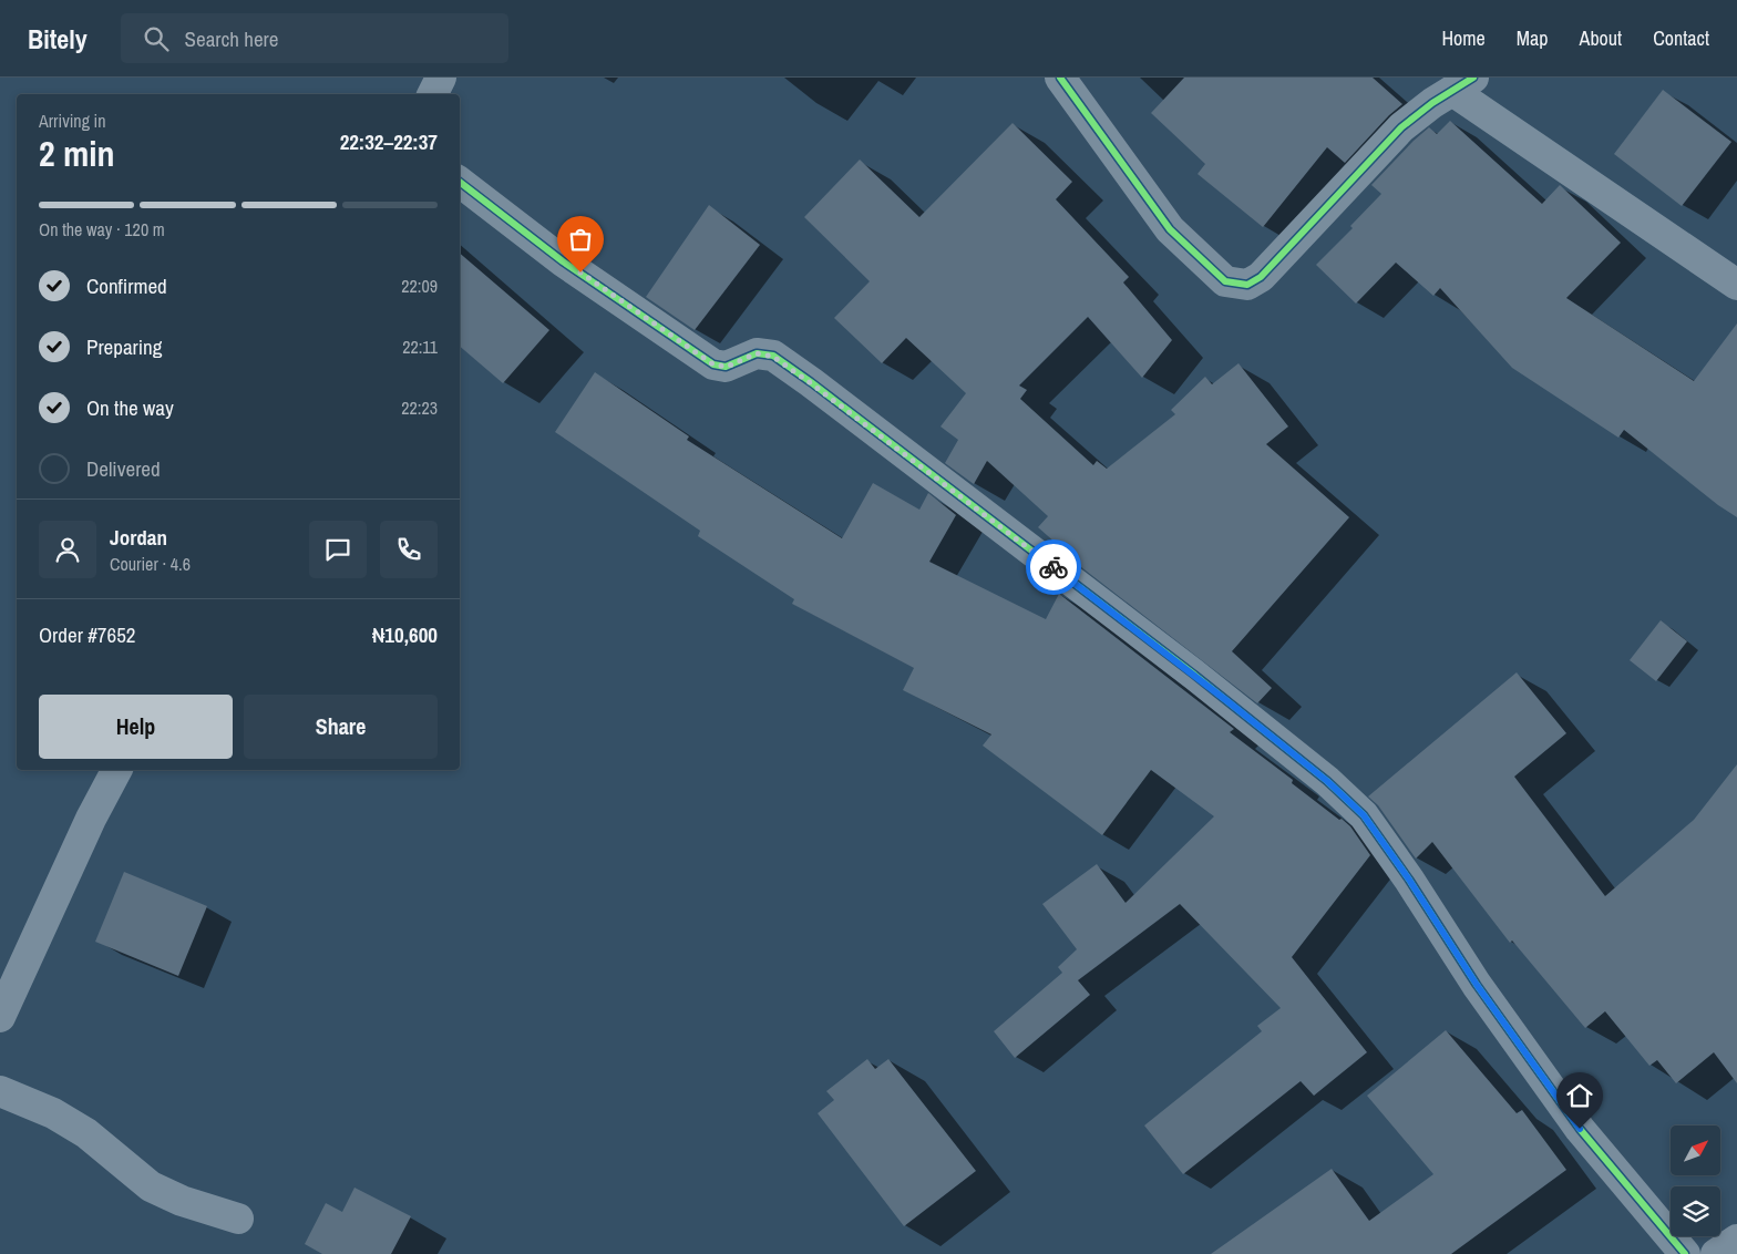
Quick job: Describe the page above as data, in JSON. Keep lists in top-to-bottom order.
{
  "north": "top right",
  "page": {
    "header": "Bitely",
    "search": "Search here",
    "nav": [
      "Home",
      "Map",
      "About",
      "Contact"
    ],
    "heading": ["2 min", "Arriving in", "22:32–22:37"],
    "panel": [
      "Jordan",
      "Courier · 4.6",
      "Order #7652",
      "₦10,600"
    ],
    "bar": "On the way · 120 m",
    "list": [
      ["Confirmed", "22:09"],
      ["Preparing", "22:11"],
      ["On the way", "22:23"],
      "Delivered"
    ],
    "buttons": ["Help", "Share"]
  }
}
